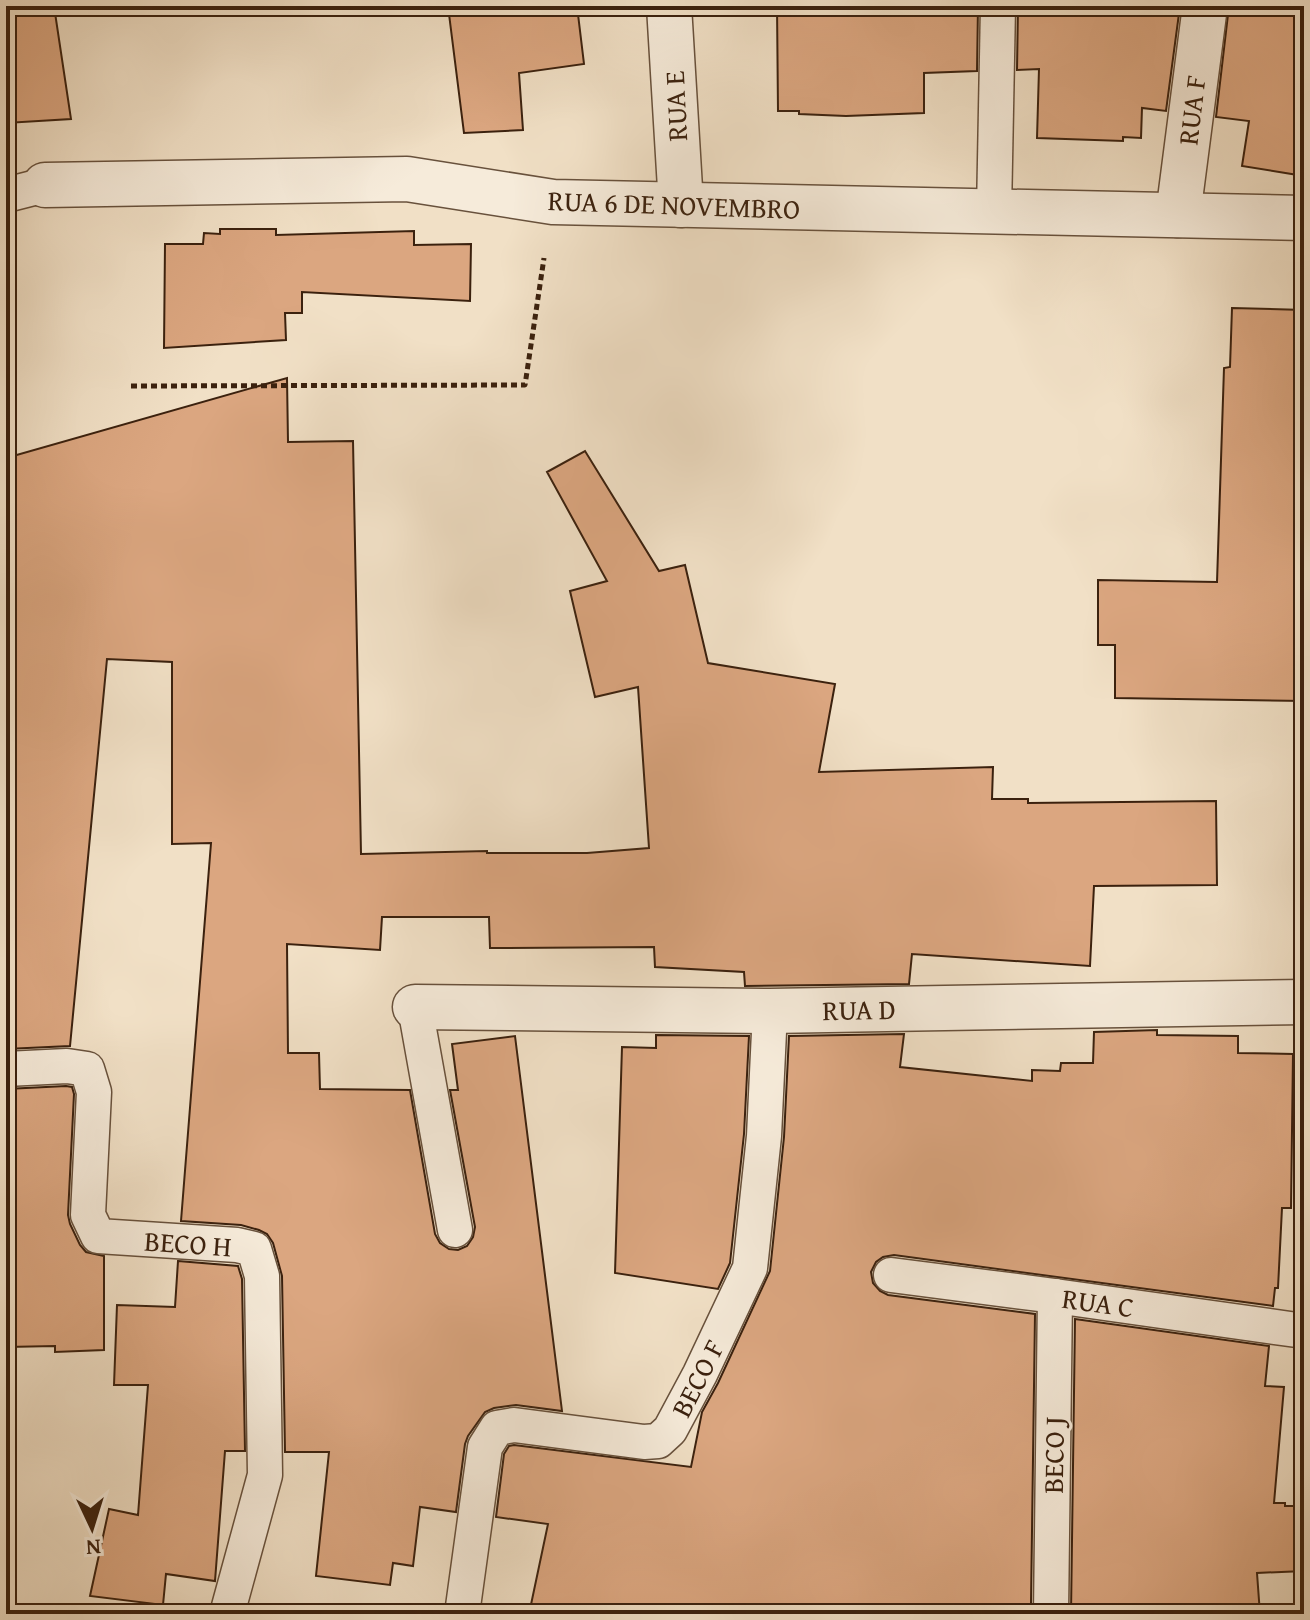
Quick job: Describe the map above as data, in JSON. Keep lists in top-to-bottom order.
{
  "streets": {
    "street": [
      "RUA E",
      "RUA F",
      "RUA 6 DE NOVEMBRO",
      "RUA D"
    ],
    "lane": [
      "BECO H",
      "RUA C",
      "BECO F",
      "BECO J"
    ]
  },
  "crossings": [
    ["RUA E", "RUA 6 DE NOVEMBRO"],
    ["RUA F", "RUA 6 DE NOVEMBRO"],
    ["RUA D", "BECO F"],
    ["RUA C", "BECO J"]
  ],
  "north": "bottom"
}
